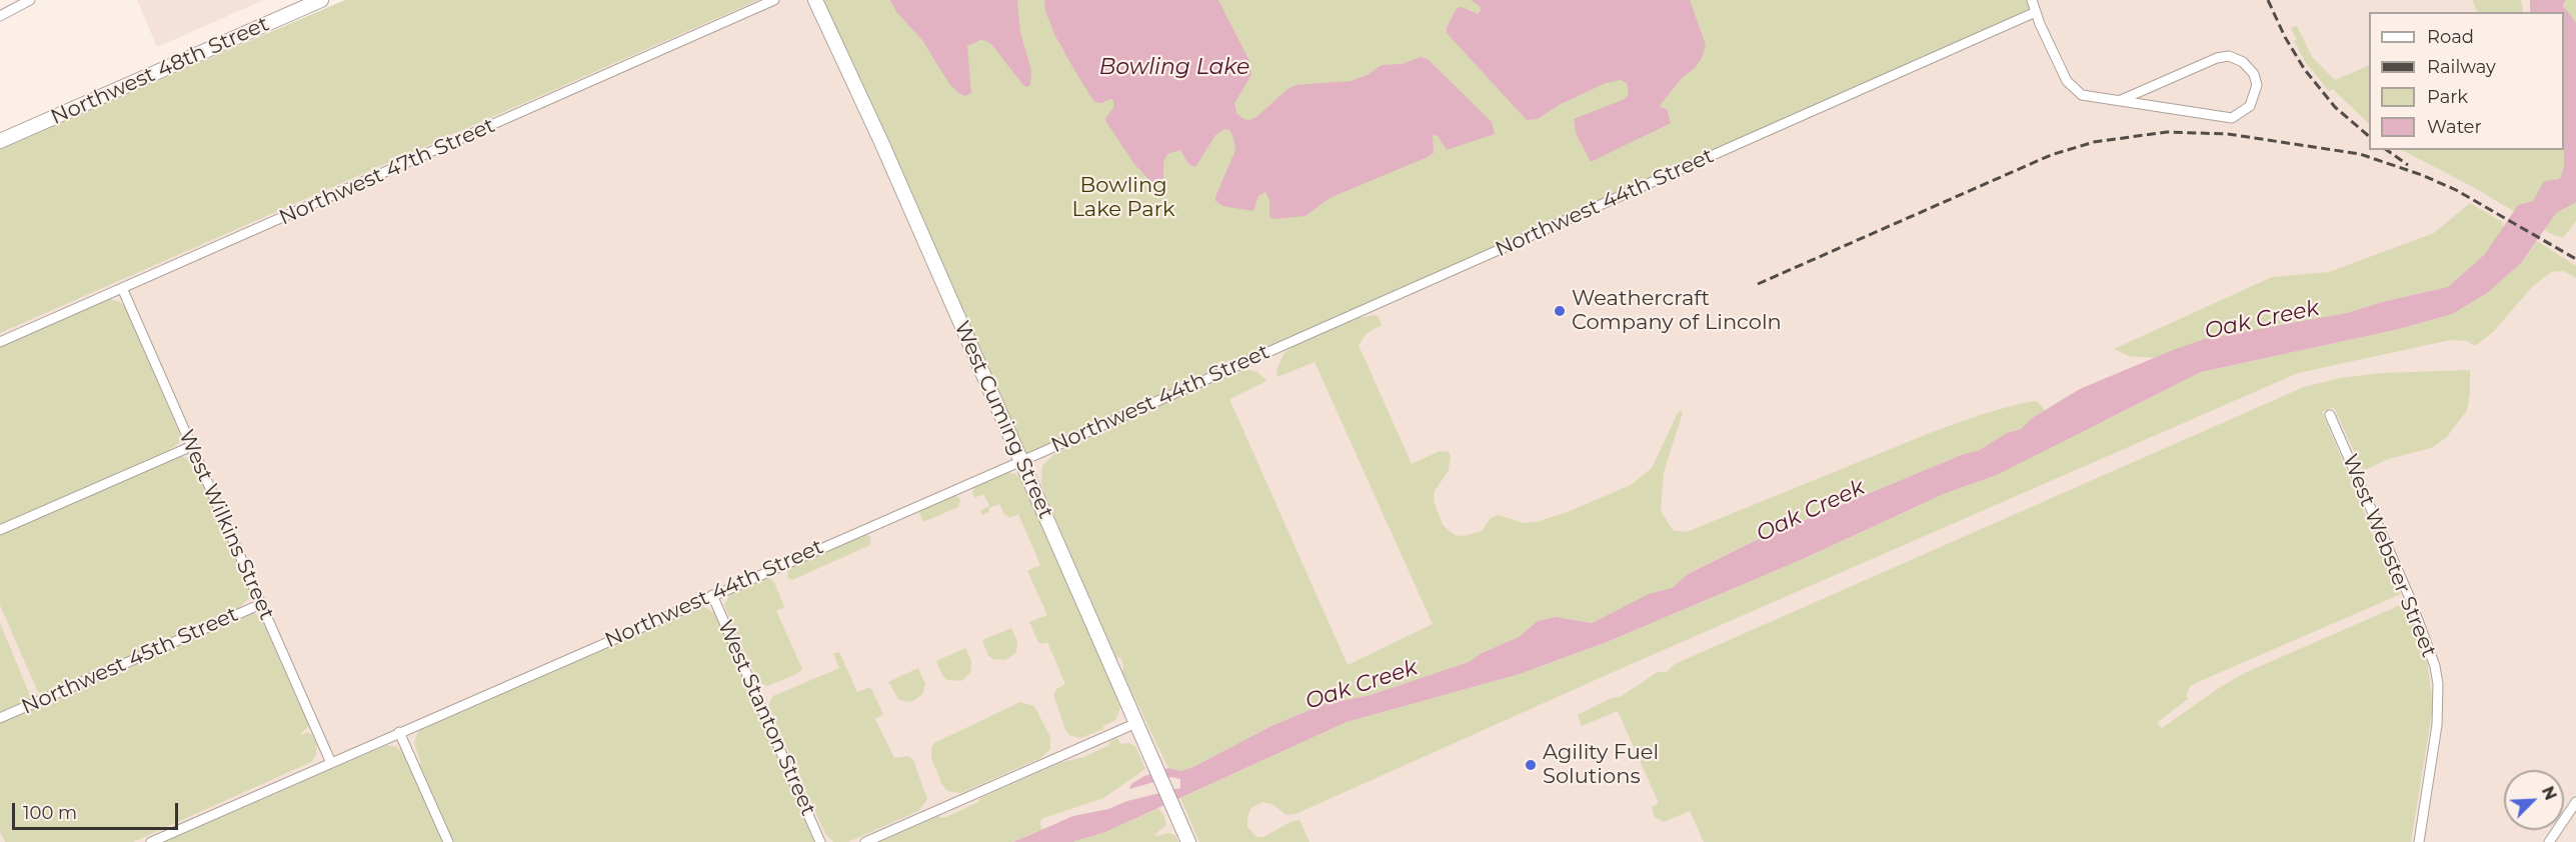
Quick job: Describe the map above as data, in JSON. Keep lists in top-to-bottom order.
{
  "streets": {
    "street": [
      "Northwest 48th Street",
      "Northwest 47th Street",
      "Northwest 44th Street",
      "West Cuming Street",
      "West Wilkins Street",
      "West Webster Street",
      "Northwest 45th Street",
      "West Stanton Street"
    ]
  },
  "crossings": [
    ["Northwest 47th Street", "West Wilkins Street"],
    ["Northwest 44th Street", "West Cuming Street"],
    ["Northwest 44th Street", "West Wilkins Street"],
    ["Northwest 44th Street", "West Stanton Street"],
    ["West Wilkins Street", "Northwest 45th Street"]
  ],
  "water": ["Bowling Lake", "Oak Creek"],
  "parks": ["Bowling Lake Park"],
  "places": ["Weathercraft Company of Lincoln", "Agility Fuel Solutions"],
  "legend": [
    "Road",
    "Railway",
    "Park",
    "Water"
  ],
  "scale_bar": "100 m",
  "north": "top right"
}
